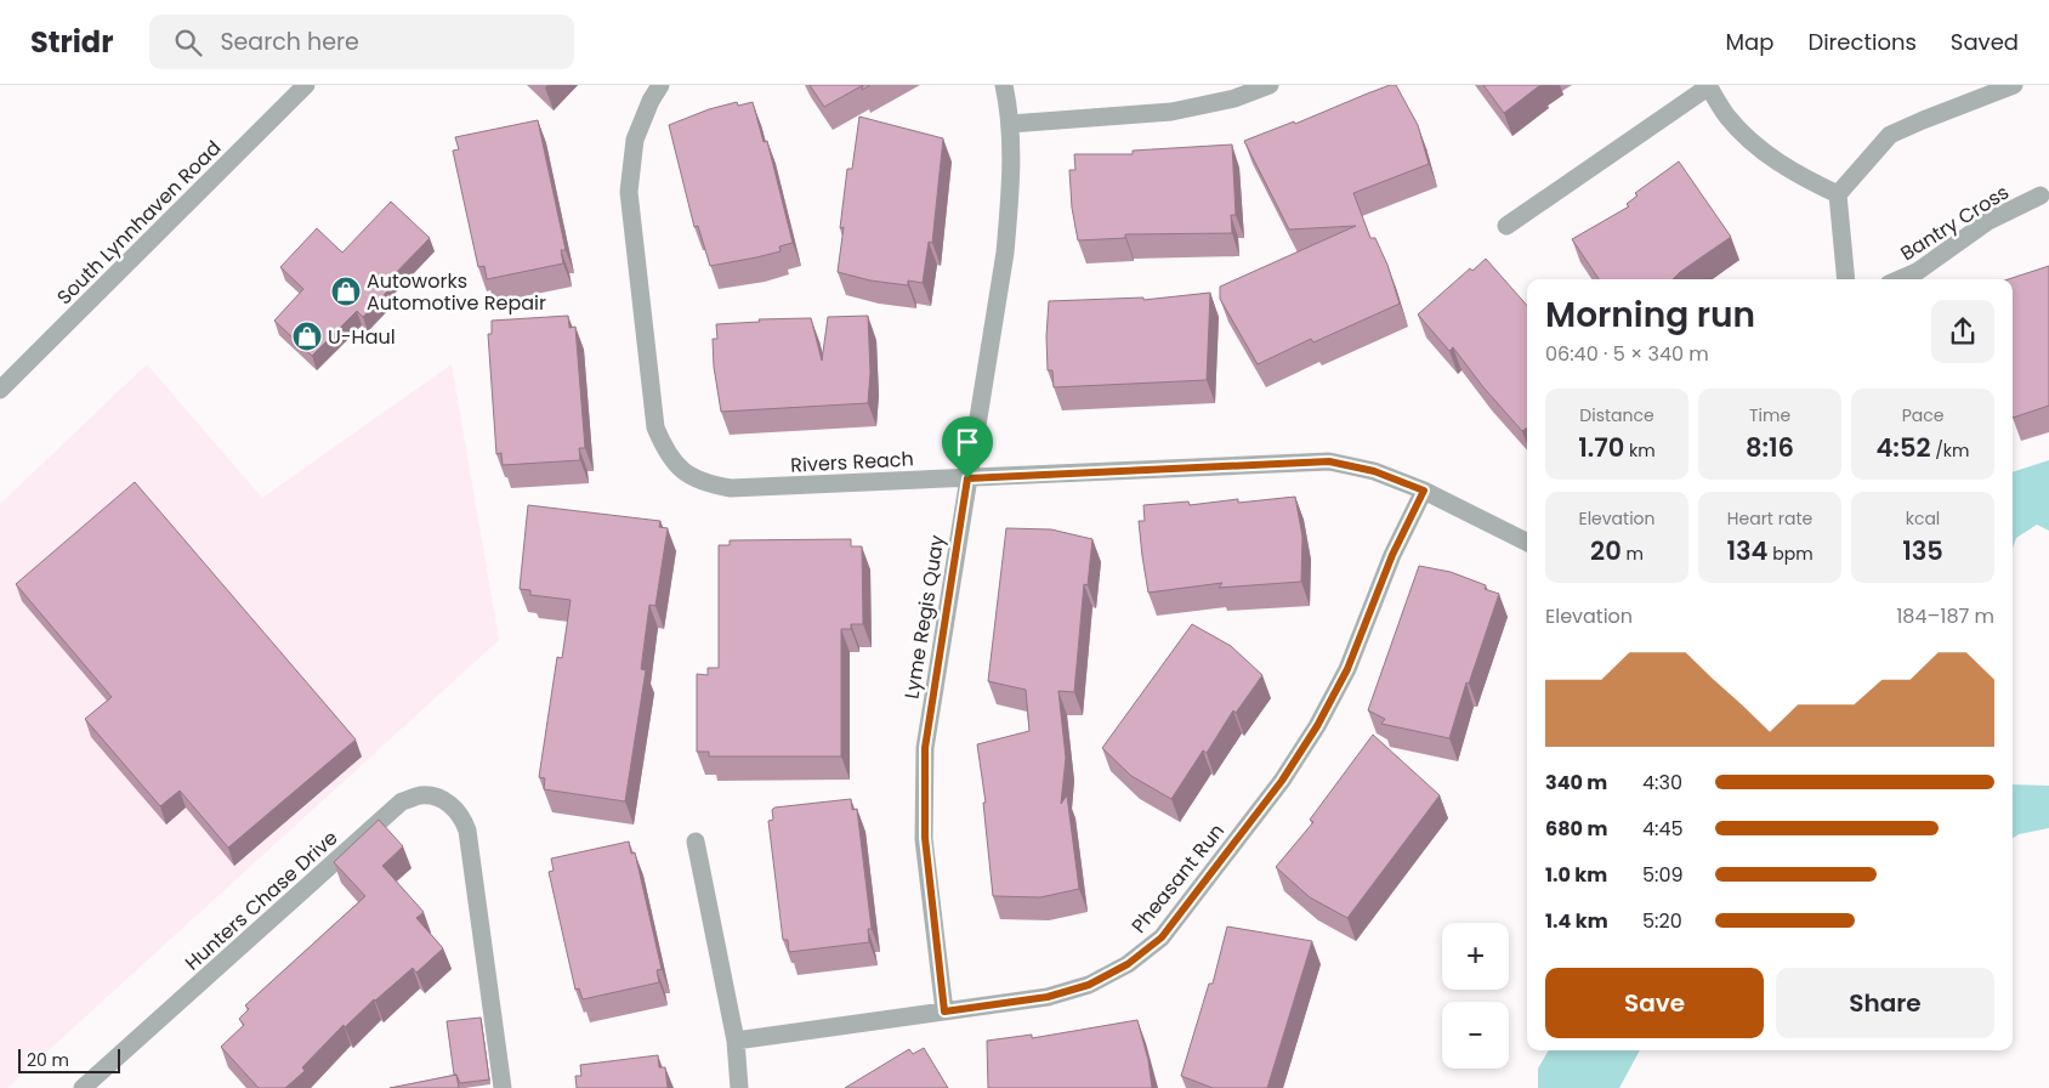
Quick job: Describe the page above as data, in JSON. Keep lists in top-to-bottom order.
{
  "streets": {
    "street": [
      "South Lynnhaven Road",
      "Bantry Cross",
      "Rivers Reach",
      "Lyme Regis Quay",
      "Pheasant Run",
      "Hunters Chase Drive"
    ]
  },
  "crossings": [
    ["Rivers Reach", "Lyme Regis Quay"],
    ["Rivers Reach", "Pheasant Run"],
    ["Lyme Regis Quay", "Pheasant Run"]
  ],
  "places": {
    "shop": ["Autoworks Automotive Repair", "U-Haul"]
  },
  "scale_bar": "20 m",
  "page": {
    "header": "Stridr",
    "search": "Search here",
    "nav": ["Map", "Directions", "Saved"],
    "heading": ["Morning run", "06:40 · 5 × 340 m"],
    "stats": [
      ["Distance", "1.70 km"],
      ["Time", "8:16"],
      ["Pace", "4:52 /km"],
      ["Elevation", "20 m"],
      ["Heart rate", "134 bpm"],
      ["kcal", "135"]
    ],
    "chart": ["Elevation", "184–187 m"],
    "list": [
      {
        "name": "340 m",
        "note": "4:30"
      },
      {
        "name": "680 m",
        "note": "4:45"
      },
      {
        "name": "1.0 km",
        "note": "5:09"
      },
      {
        "name": "1.4 km",
        "note": "5:20"
      }
    ],
    "map_buttons": ["+", "−"],
    "buttons": ["Save", "Share"],
    "scale": "20 m"
  }
}
